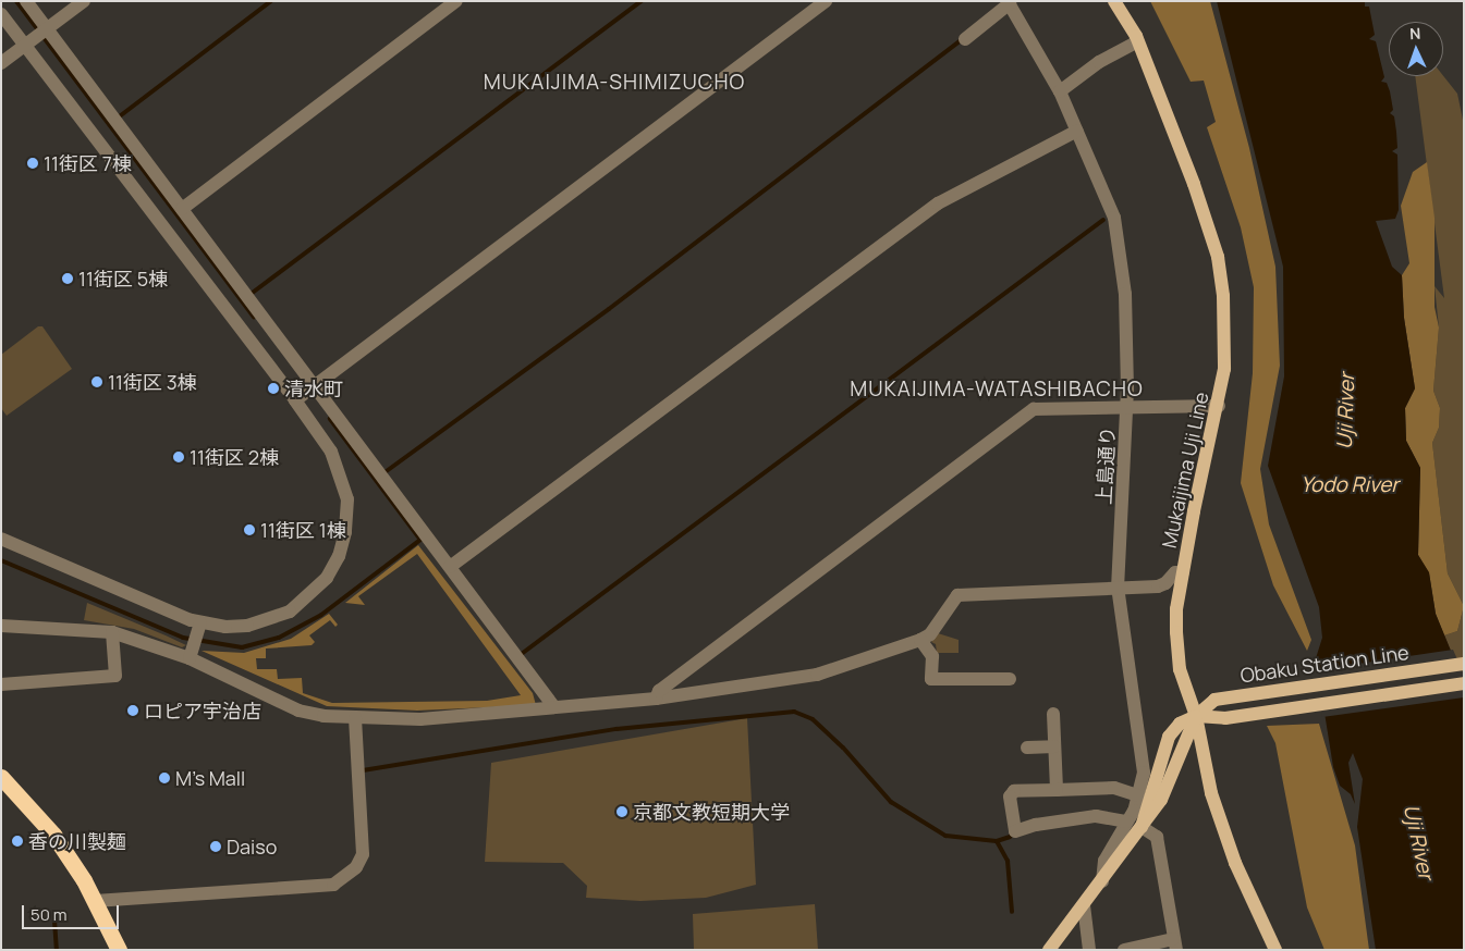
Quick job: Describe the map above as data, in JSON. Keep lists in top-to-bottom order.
{
  "streets": {
    "main road": ["Mukaijima Uji Line", "Obaku Station Line"],
    "street": ["上島通り"]
  },
  "crossings": [
    ["上島通り", "Obaku Station Line"],
    ["Mukaijima Uji Line", "Obaku Station Line"]
  ],
  "districts": ["MUKAIJIMA-SHIMIZUCHO", "MUKAIJIMA-WATASHIBACHO"],
  "water": ["Uji River", "Yodo River"],
  "places": [
    "11街区 7棟",
    "11街区 5棟",
    "11街区 3棟",
    "清水町",
    "11街区 2棟",
    "11街区 1棟",
    "ロピア宇治店",
    "M's Mall",
    "京都文教短期大学",
    "香の川製麺",
    "Daiso"
  ],
  "scale_bar": "50 m",
  "north": "top"
}
